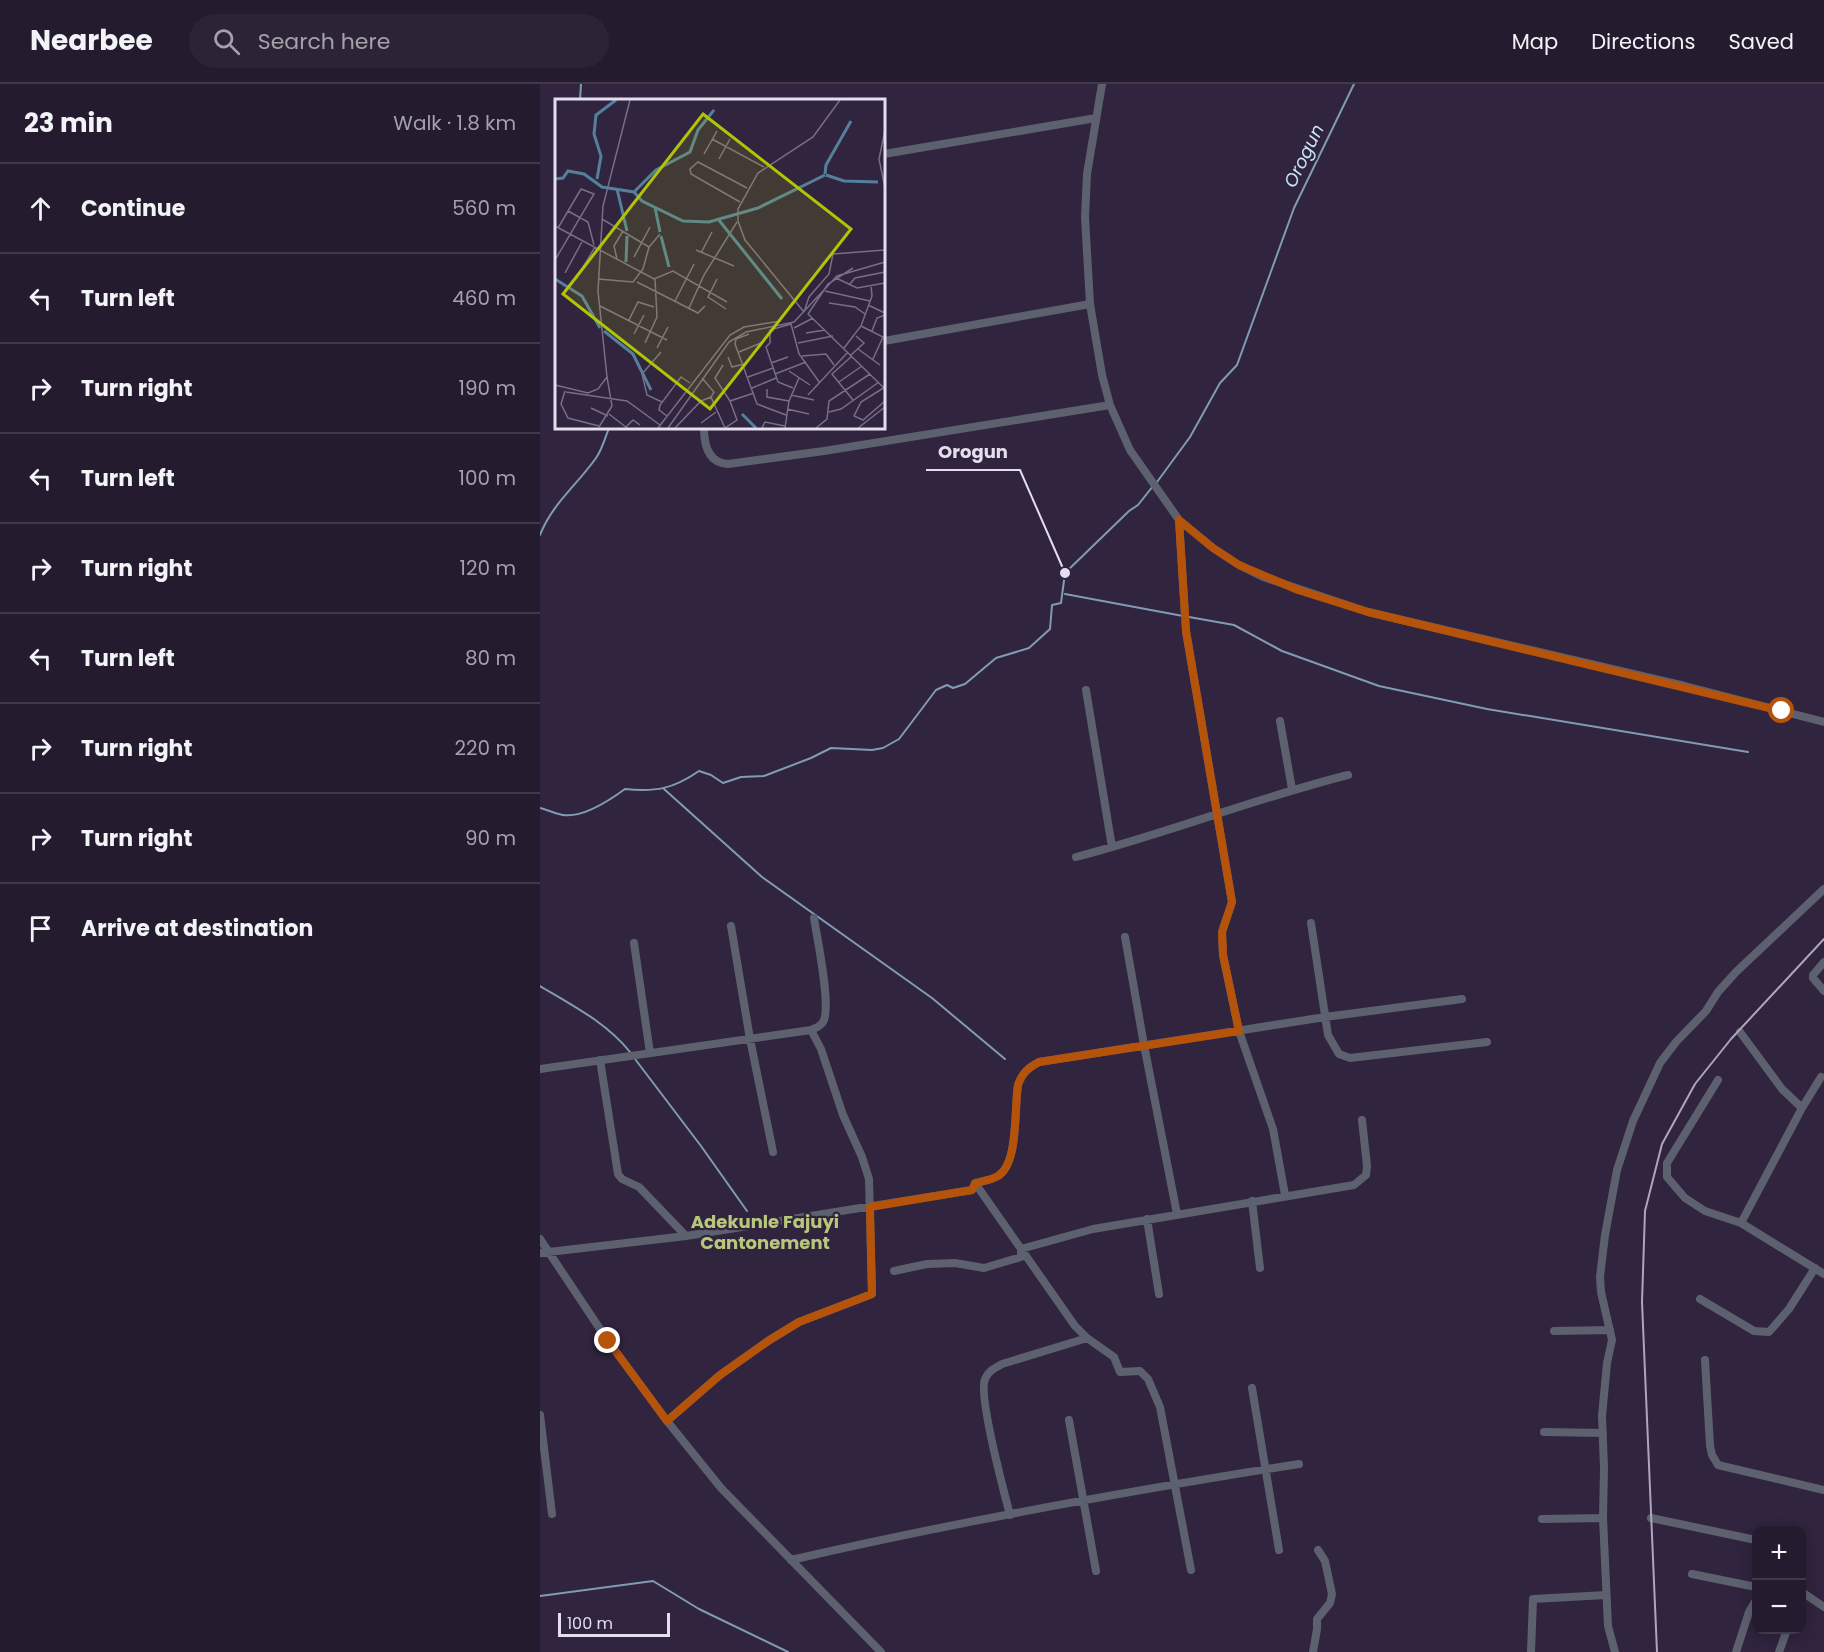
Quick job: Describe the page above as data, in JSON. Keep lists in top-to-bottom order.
{
  "districts": ["Adekunle Fajuyi Cantonement"],
  "water": ["Orogun"],
  "places": ["Orogun"],
  "scale_bar": "100 m",
  "page": {
    "header": "Nearbee",
    "search": "Search here",
    "nav": ["Map", "Directions", "Saved"],
    "heading": ["23 min", "Walk · 1.8 km"],
    "list": [
      ["Continue", "560 m"],
      ["Turn left", "460 m"],
      ["Turn right", "190 m"],
      ["Turn left", "100 m"],
      ["Turn right", "120 m"],
      ["Turn left", "80 m"],
      ["Turn right", "220 m"],
      ["Turn right", "90 m"],
      "Arrive at destination"
    ],
    "map_buttons": ["+", "−"],
    "scale": "100 m"
  }
}
